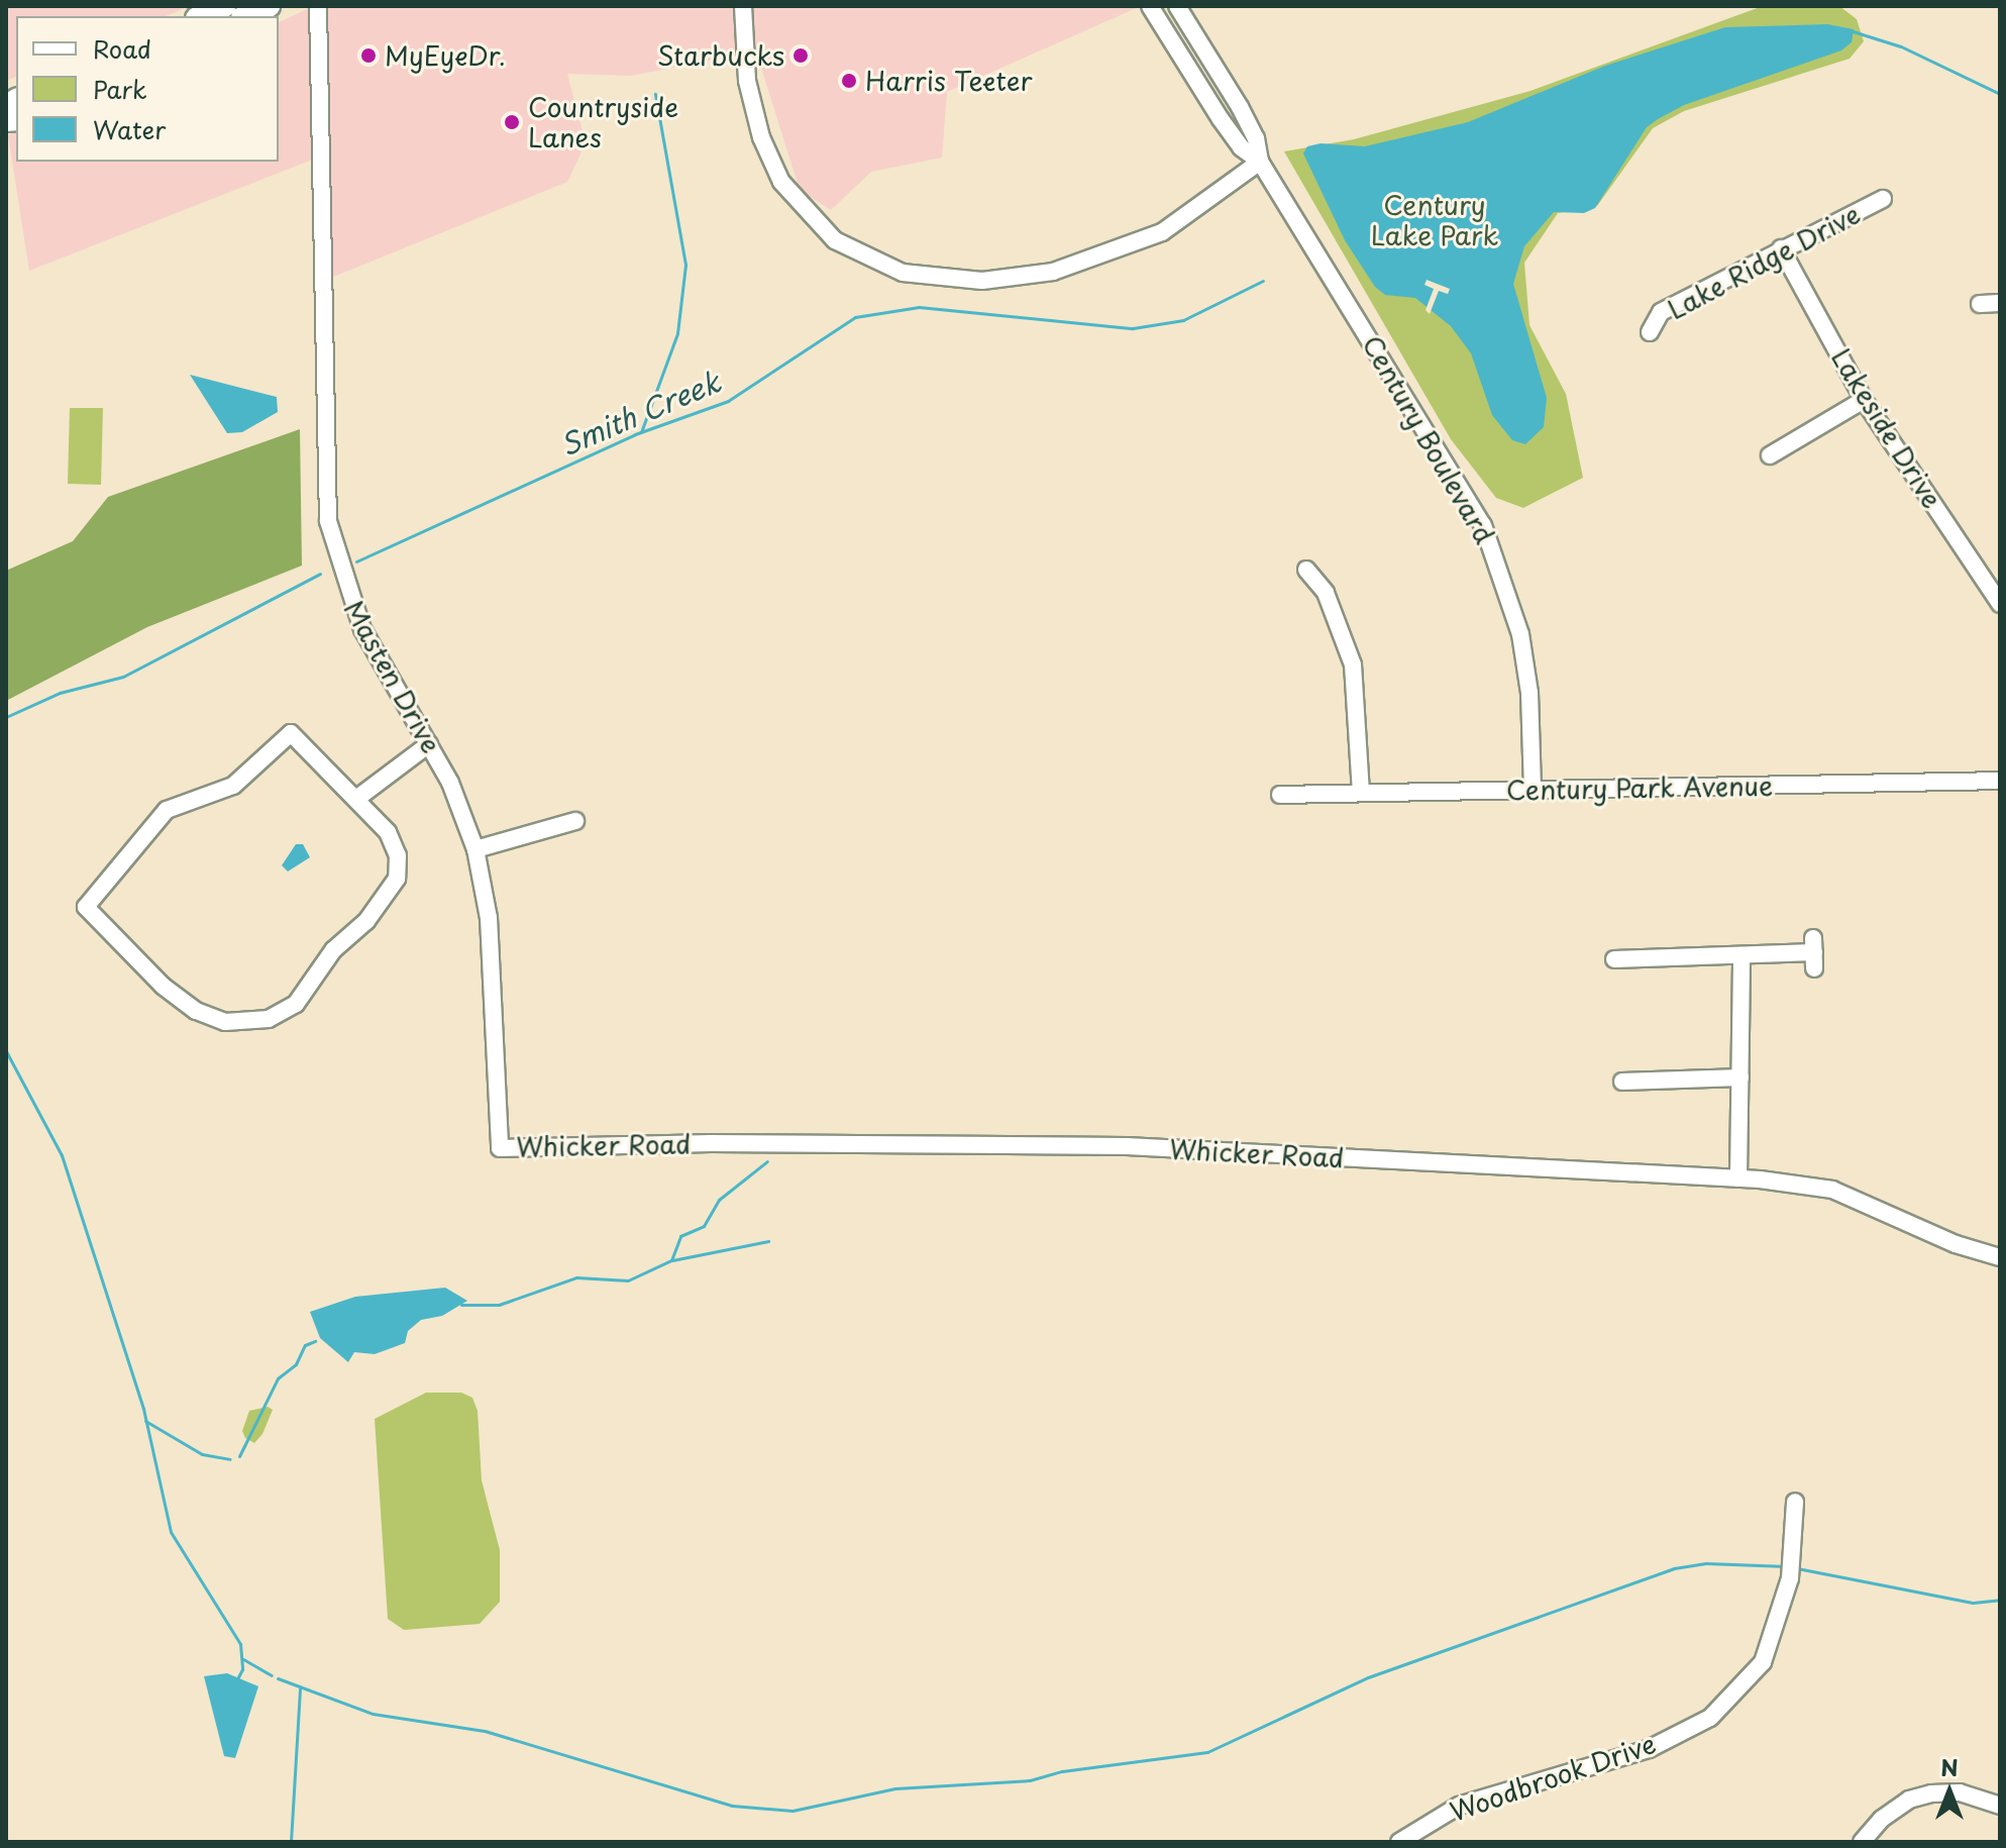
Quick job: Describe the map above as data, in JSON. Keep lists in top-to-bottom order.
{
  "streets": {
    "street": [
      "Lake Ridge Drive",
      "Lakeside Drive",
      "Century Boulevard",
      "Masten Drive",
      "Century Park Avenue",
      "Whicker Road",
      "Woodbrook Drive"
    ]
  },
  "crossings": [
    ["Lake Ridge Drive", "Lakeside Drive"],
    ["Century Boulevard", "Century Park Avenue"],
    ["Masten Drive", "Whicker Road"]
  ],
  "water": ["Smith Creek"],
  "parks": ["Century Lake Park"],
  "places": [
    "MyEyeDr.",
    "Starbucks",
    "Harris Teeter",
    "Countryside Lanes"
  ],
  "legend": ["Road", "Park", "Water"],
  "north": "top"
}
